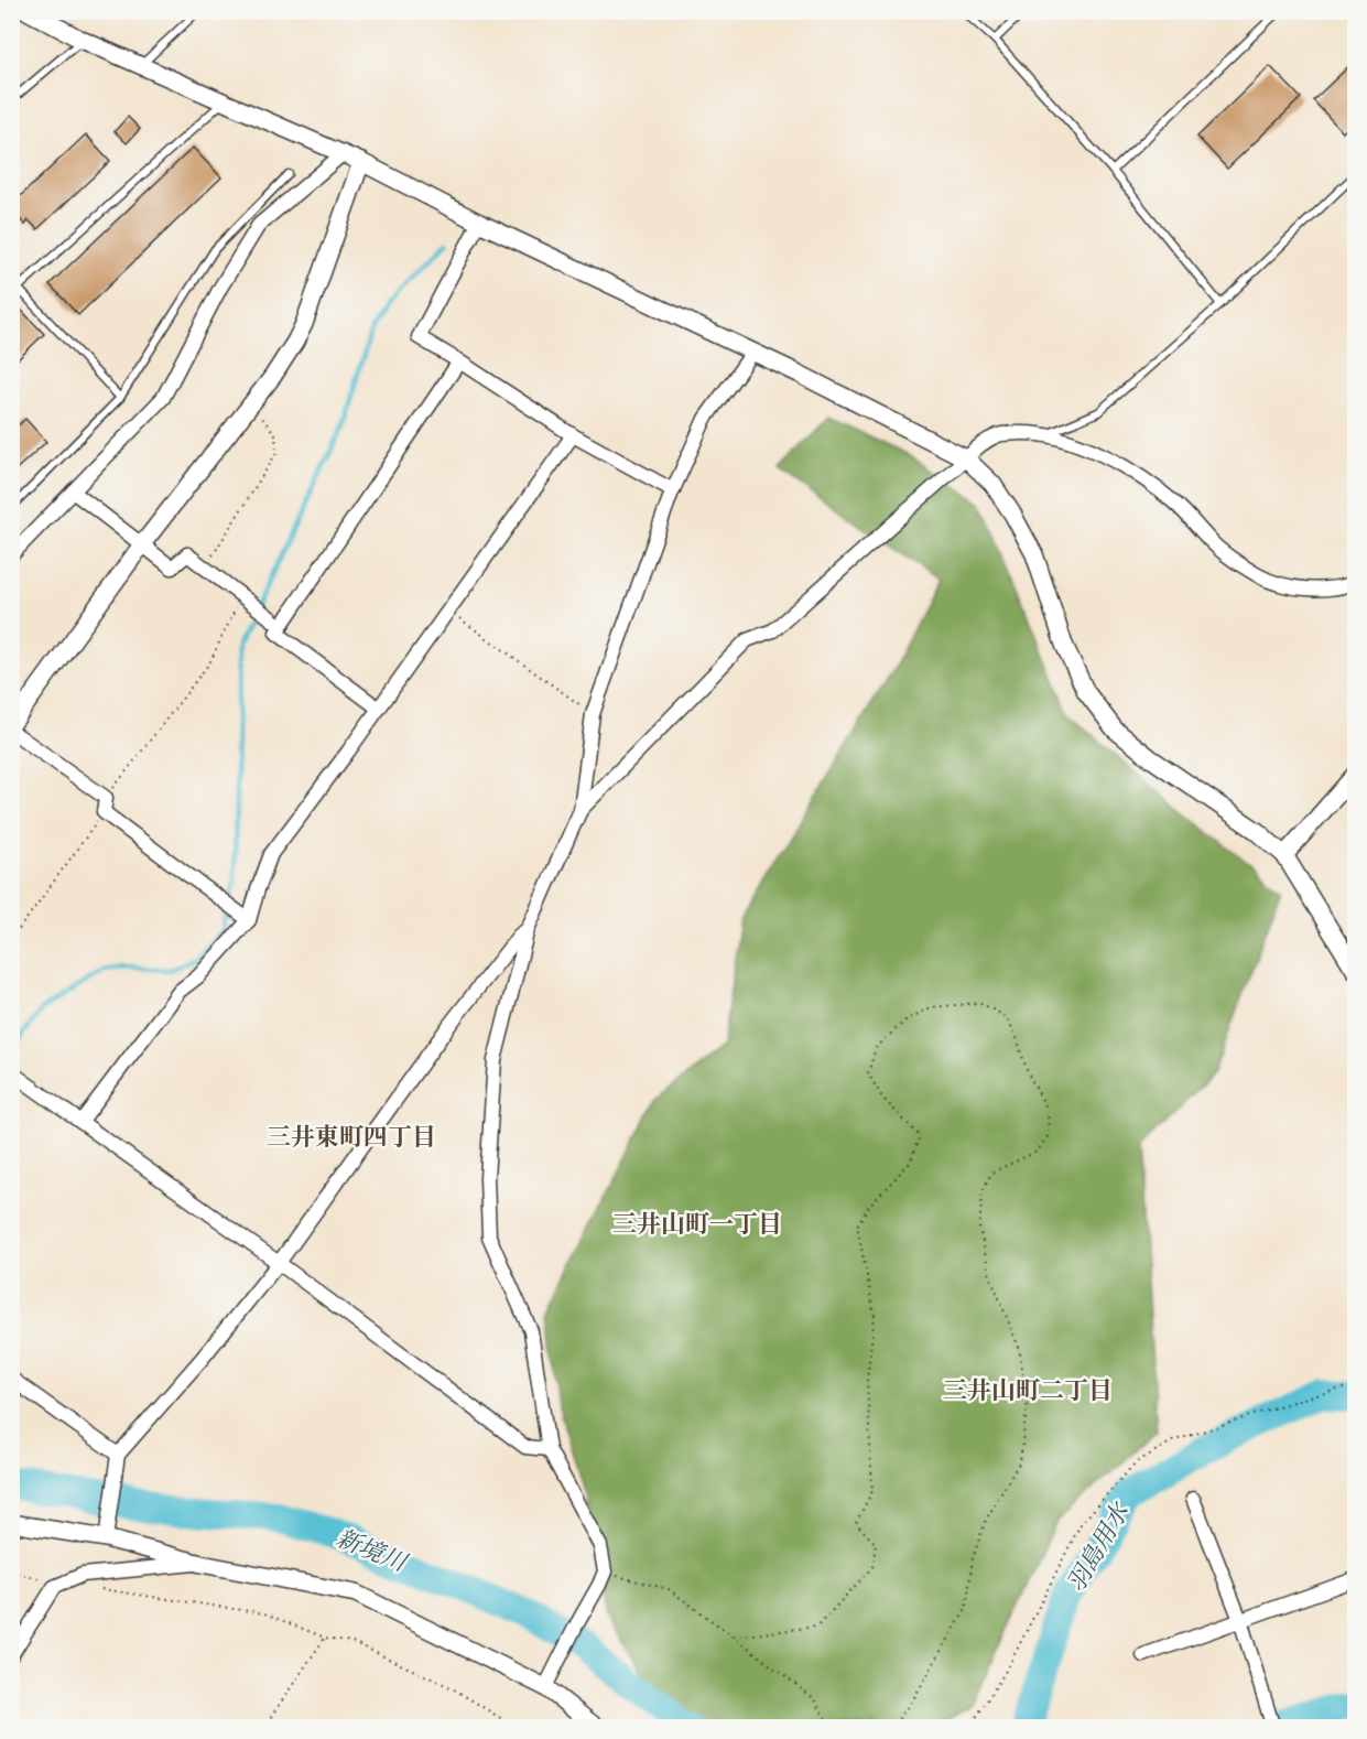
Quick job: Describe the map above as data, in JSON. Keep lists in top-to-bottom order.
{
  "districts": ["三井東町四丁目", "三井山町一丁目", "三井山町二丁目"],
  "water": ["羽島用水", "新境川"]
}
